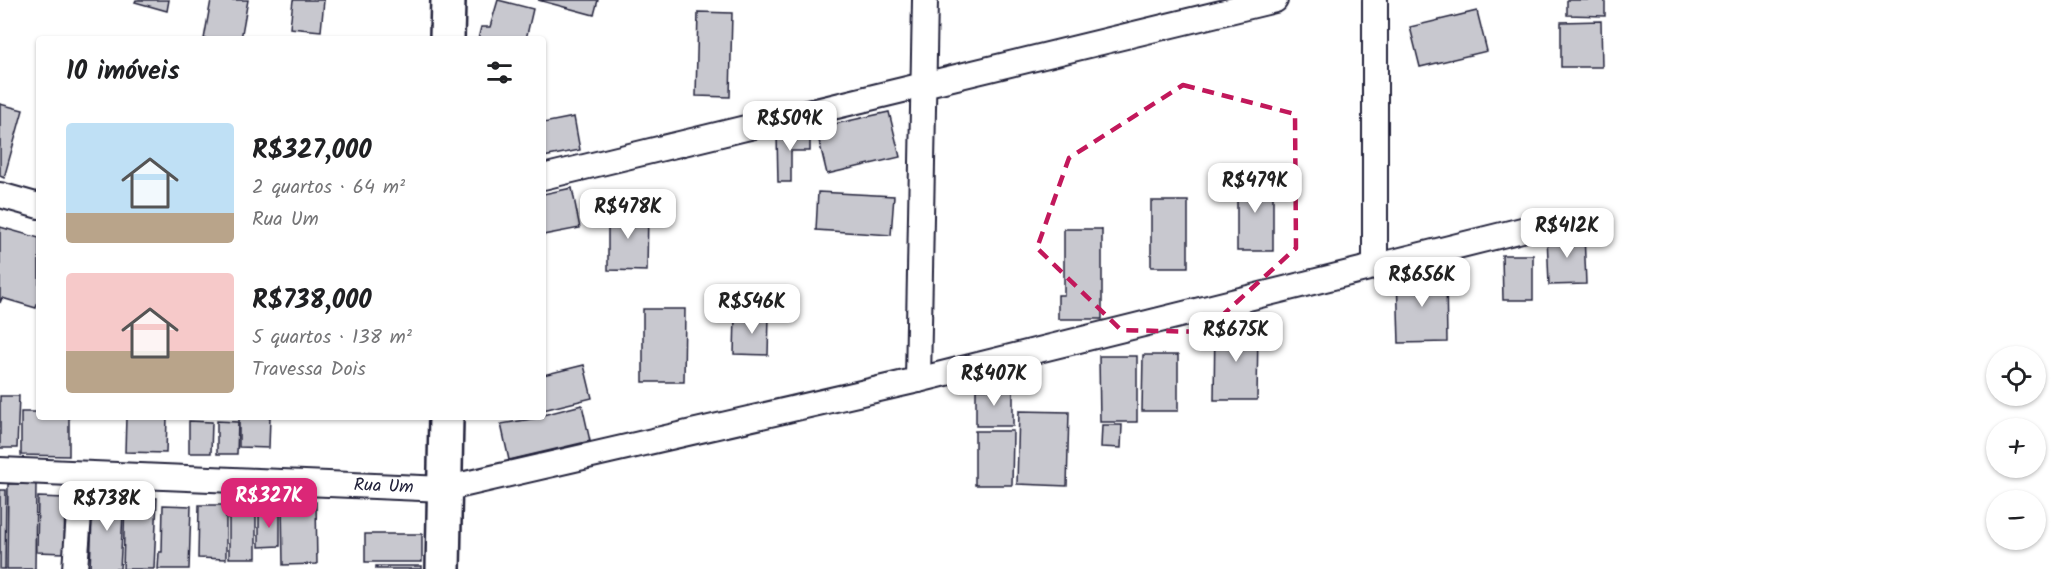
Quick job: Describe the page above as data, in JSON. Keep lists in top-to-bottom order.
{
  "streets": {
    "street": ["Rua Um"]
  },
  "page": {
    "heading": "10 imóveis",
    "price": [
      "R$509K",
      "R$479K",
      "R$478K",
      "R$412K",
      "R$656K",
      "R$546K",
      "R$675K",
      "R$407K",
      "R$327K",
      "R$738K"
    ],
    "list": [
      {
        "name": "R$327,000",
        "note": "2 quartos · 64 m² · Rua Um"
      },
      {
        "name": "R$738,000",
        "note": "5 quartos · 138 m² · Travessa Dois"
      }
    ],
    "map_buttons": ["+", "−"]
  }
}
